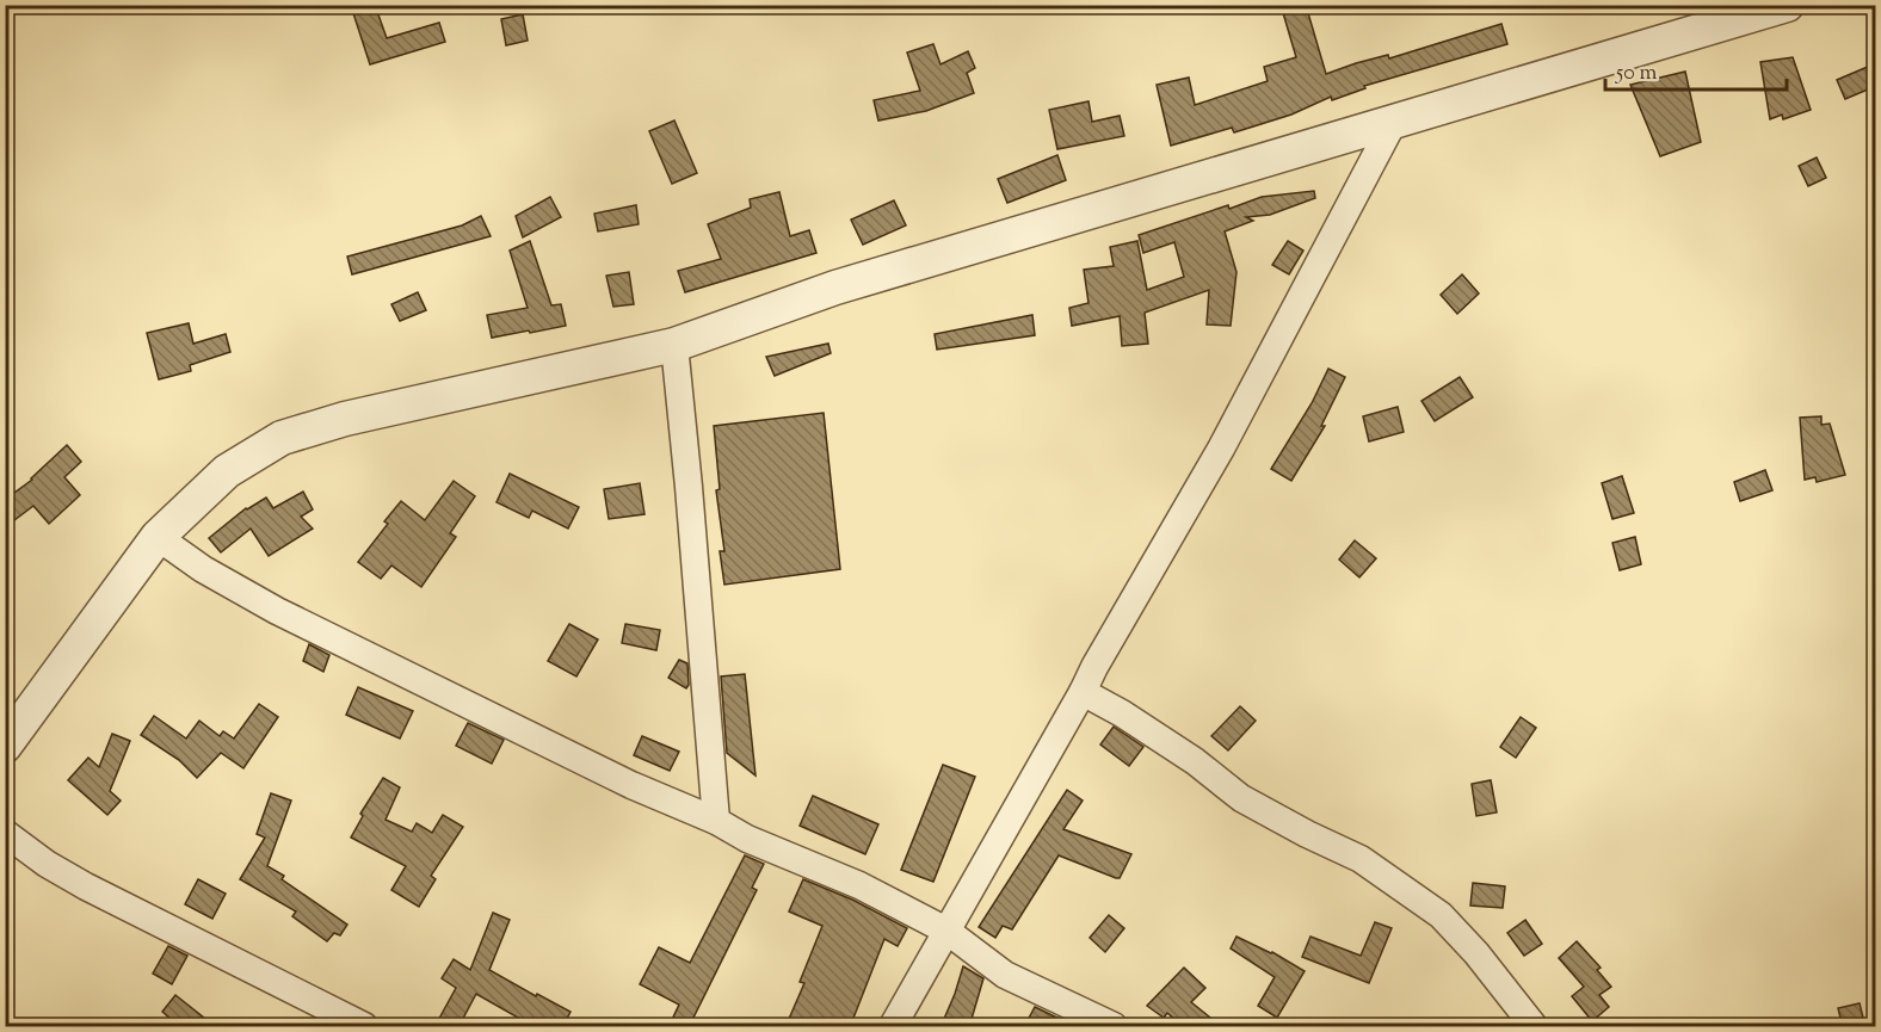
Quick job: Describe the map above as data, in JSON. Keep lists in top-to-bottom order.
{
  "scale_bar": "50 m"
}
